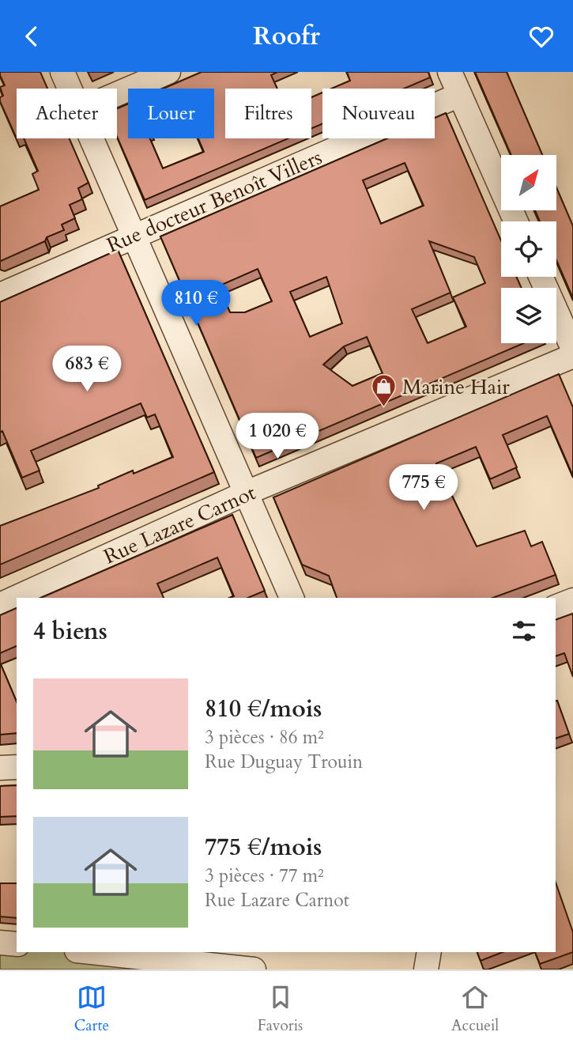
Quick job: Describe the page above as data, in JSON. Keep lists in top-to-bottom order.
{
  "streets": {
    "street": ["Rue docteur Benoît Villers", "Rue Lazare Carnot"]
  },
  "places": {
    "shop": ["Marine Hair"]
  },
  "north": "top right",
  "page": {
    "header": "Roofr",
    "chip": [
      "Acheter",
      "Louer",
      "Filtres",
      "Nouveau"
    ],
    "price": [
      "810 €",
      "683 €",
      "1 020 €",
      "775 €"
    ],
    "heading": "4 biens",
    "list": [
      {
        "name": "810 €/mois",
        "note": "3 pièces · 86 m² · Rue Duguay Trouin"
      },
      {
        "name": "775 €/mois",
        "note": "3 pièces · 77 m² · Rue Lazare Carnot"
      }
    ],
    "tabs": ["Carte", "Favoris", "Accueil"]
  }
}
